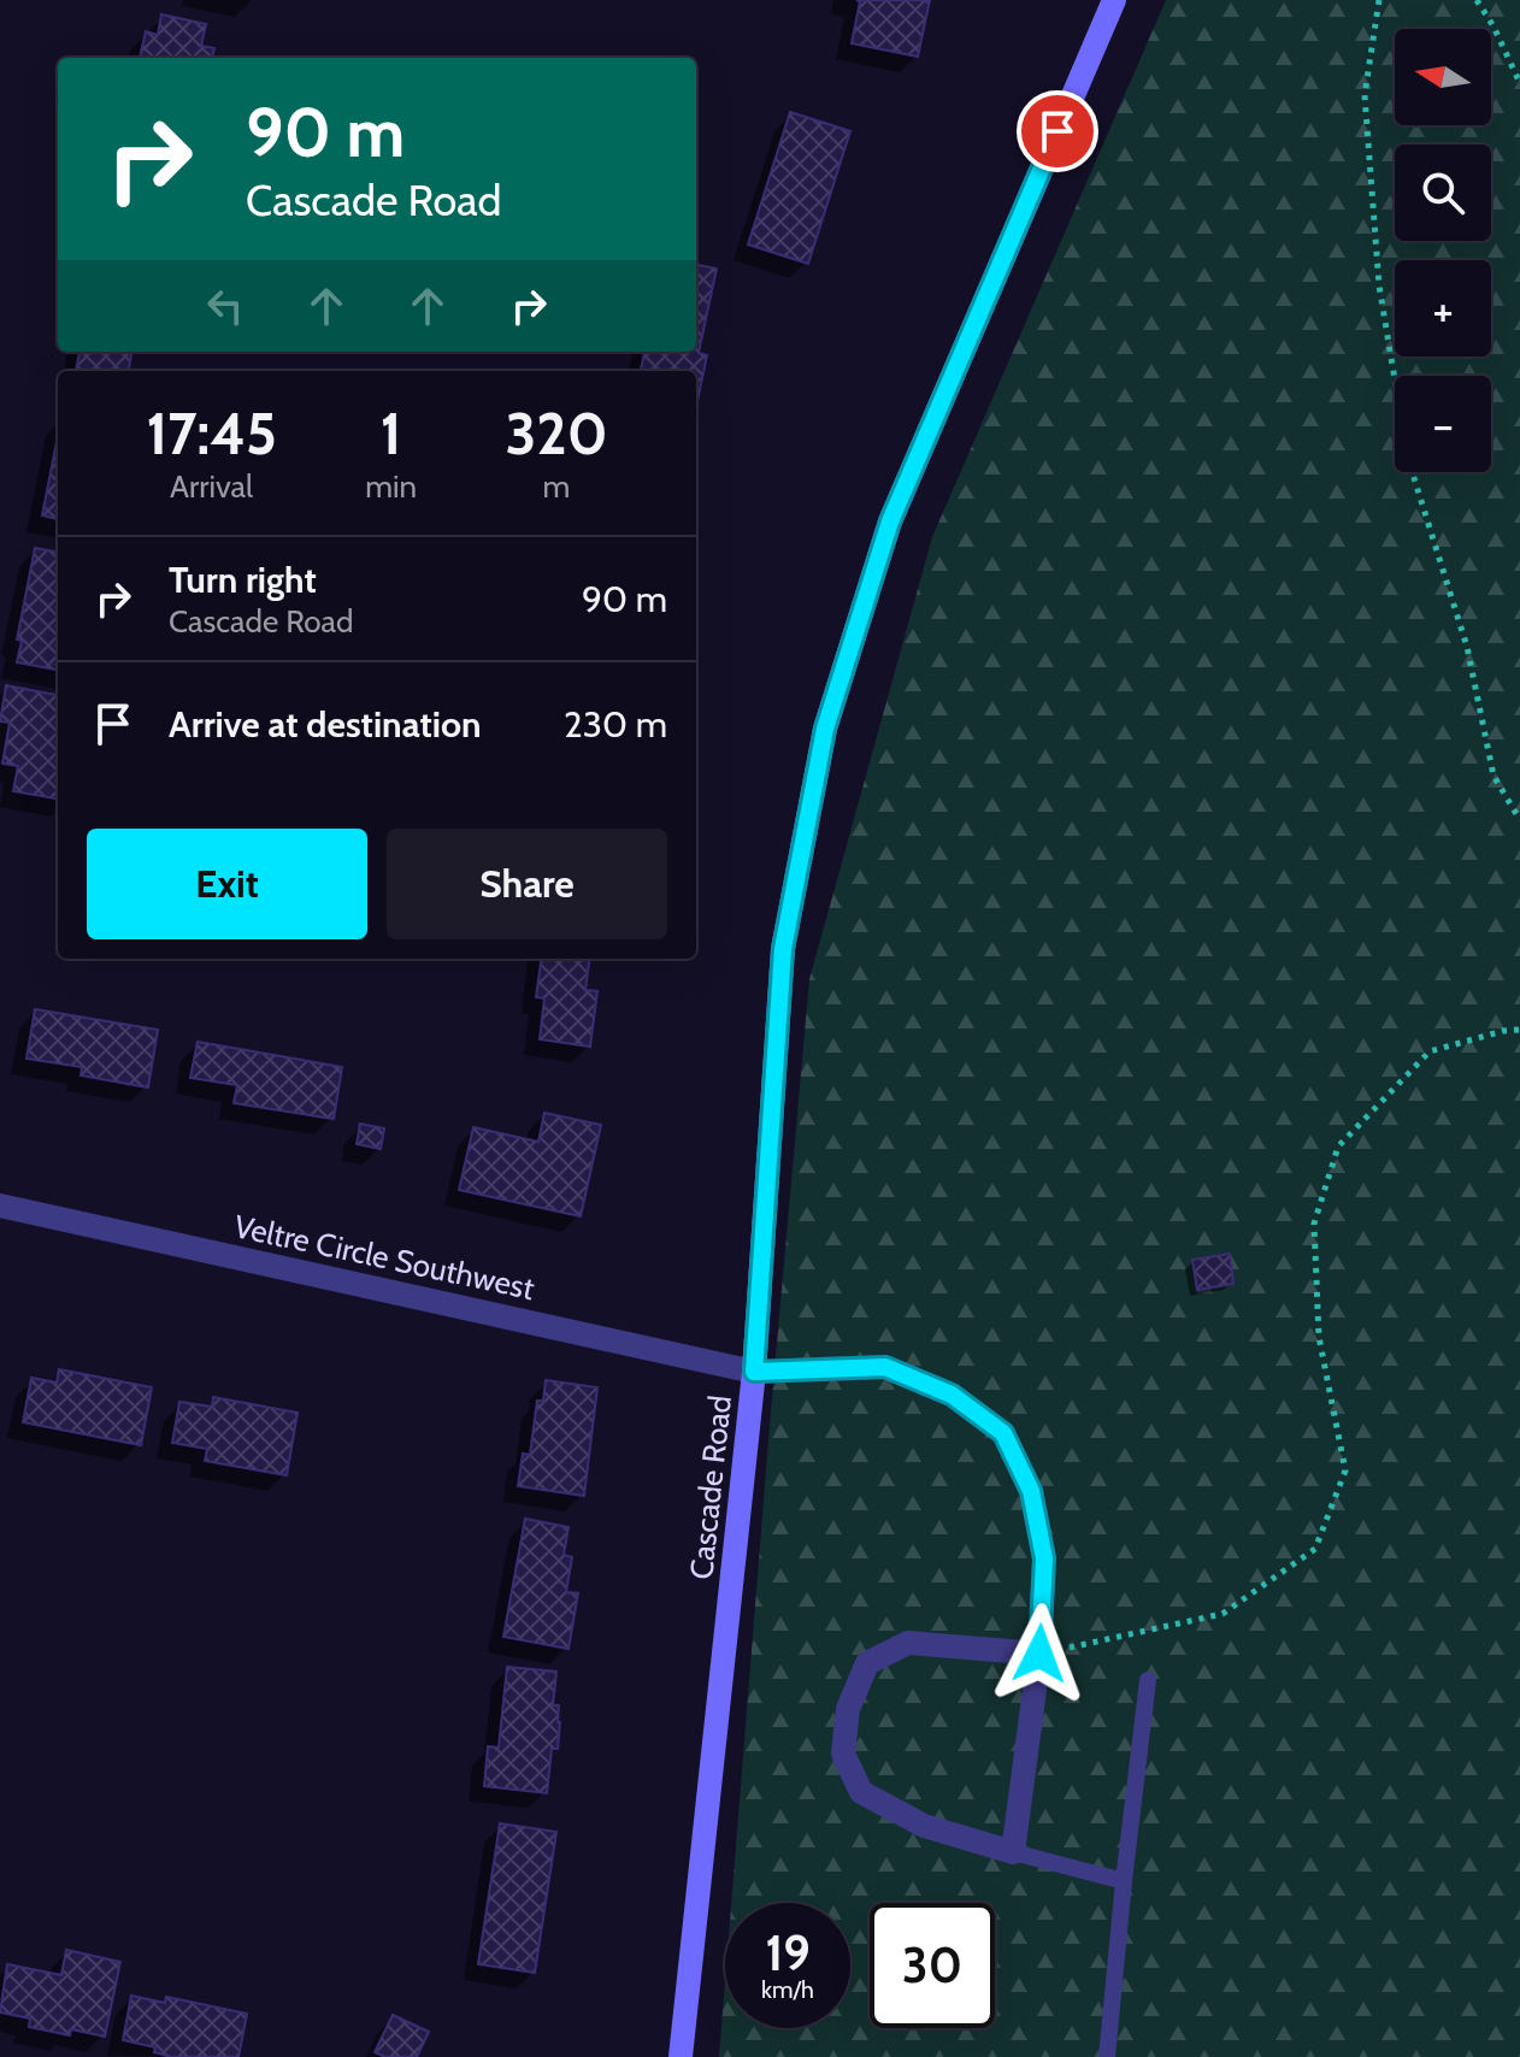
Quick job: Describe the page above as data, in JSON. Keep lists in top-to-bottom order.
{
  "streets": {
    "main road": ["Cascade Road"],
    "street": ["Veltre Circle Southwest"]
  },
  "crossings": [
    ["Veltre Circle Southwest", "Cascade Road"]
  ],
  "north": "left",
  "page": {
    "map_buttons": ["+", "−"],
    "turn": ["90 m", "Cascade Road"],
    "eta": [
      "17:45",
      "Arrival",
      "1",
      "min",
      "320",
      "m"
    ],
    "list": [
      {
        "name": "Turn right",
        "note": "Cascade Road",
        "value": "90 m"
      },
      {
        "name": "Arrive at destination",
        "value": "230 m"
      }
    ],
    "buttons": ["Exit", "Share"],
    "speed": "19 km/h",
    "limit": "30"
  }
}
